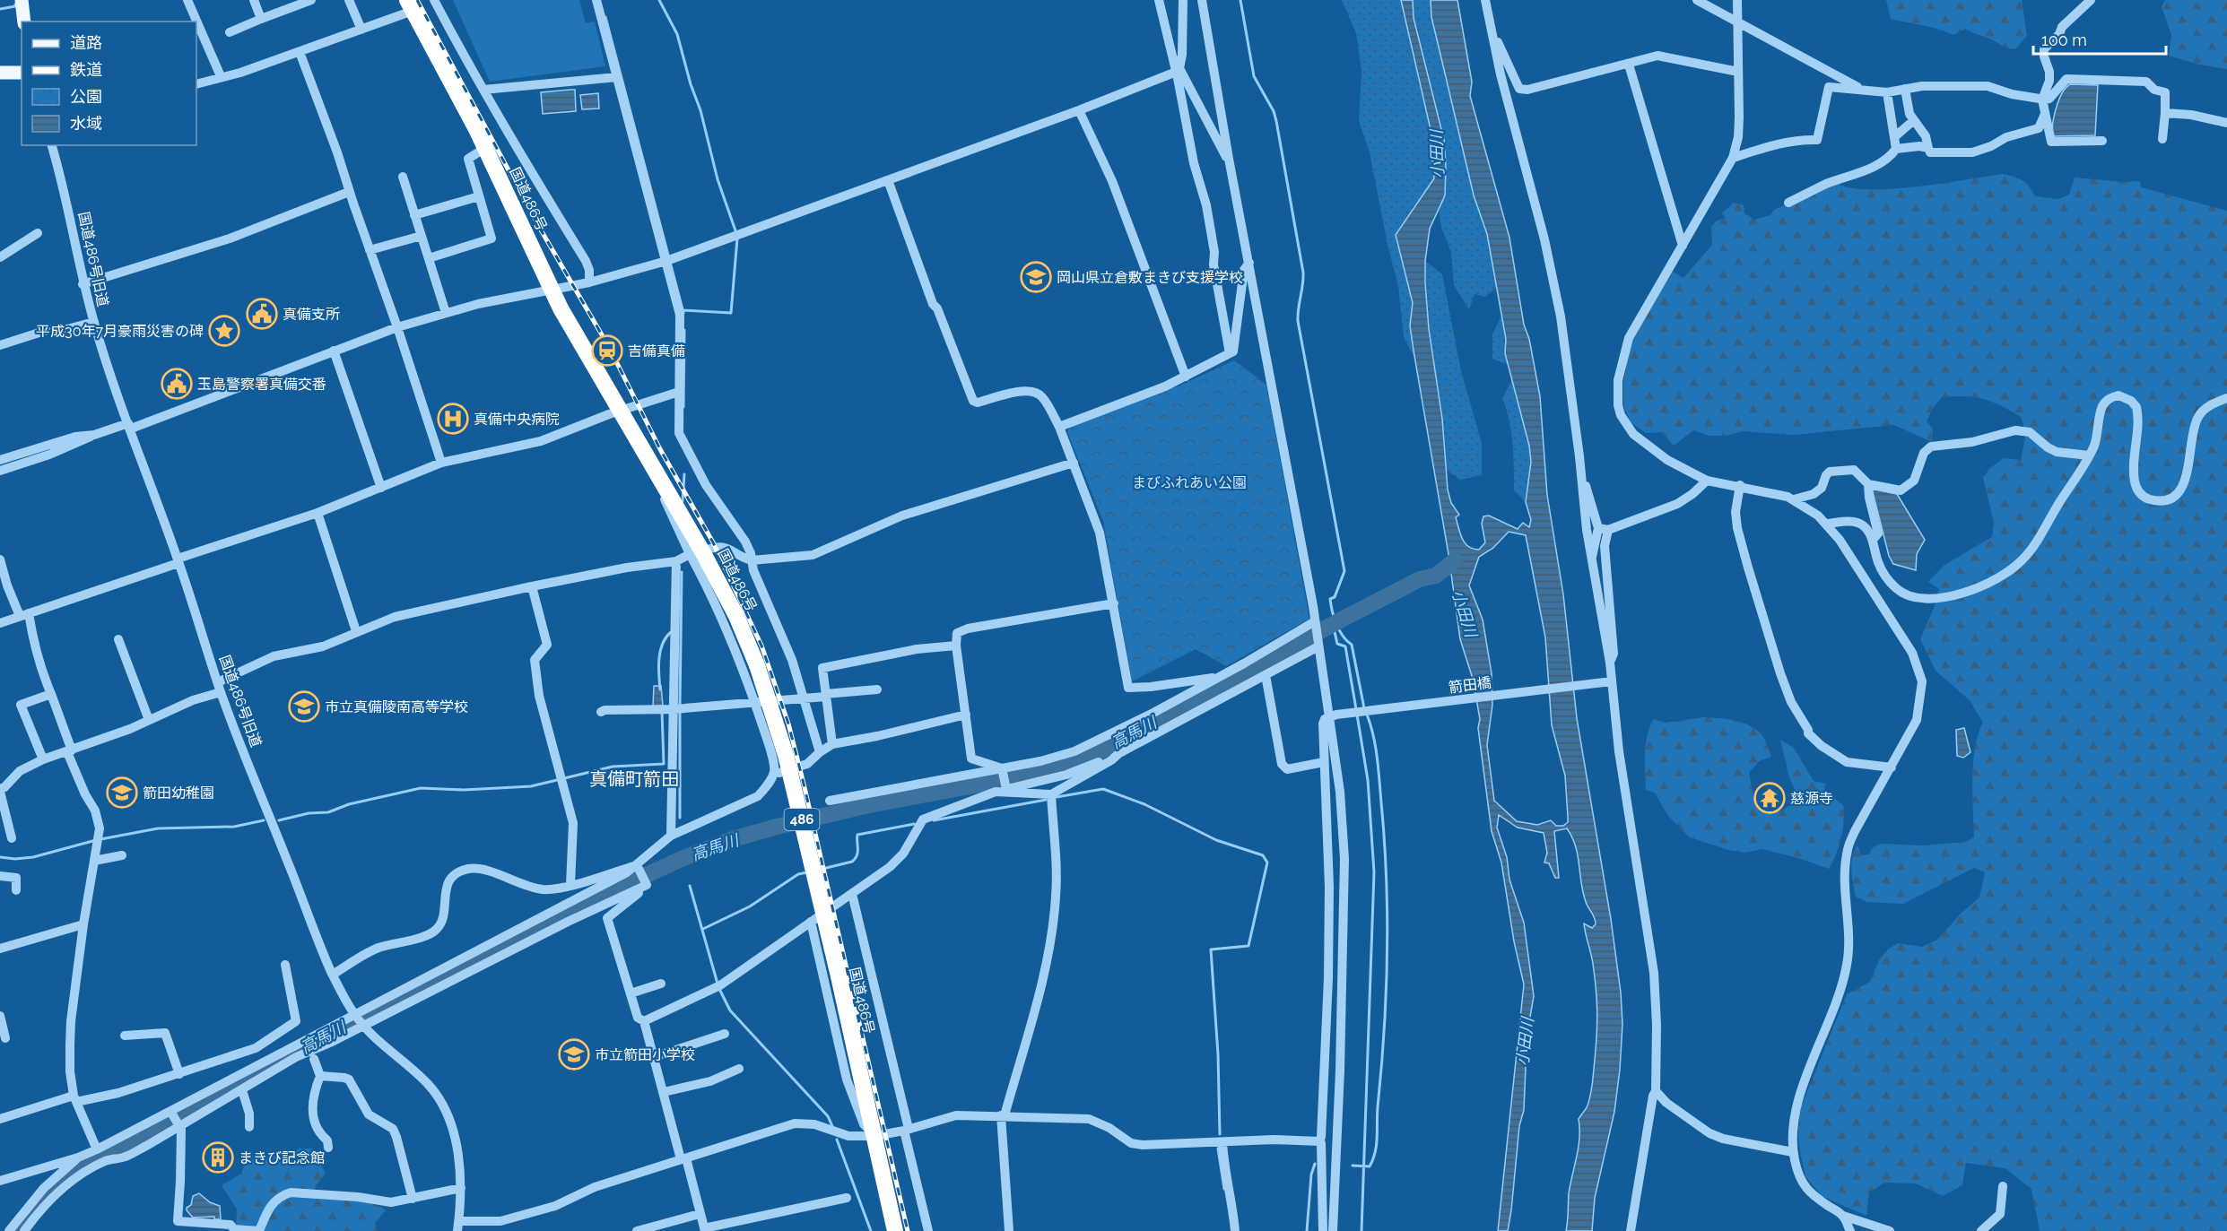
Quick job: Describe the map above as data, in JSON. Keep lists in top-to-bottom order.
{
  "streets": {
    "highway": ["国道486号", "486"],
    "street": ["国道486号旧道", "箭田橋"]
  },
  "districts": ["真備町箭田"],
  "water": ["小田川", "高馬川"],
  "parks": ["まびふれあい公園"],
  "places": {
    "school or university": [
      "岡山県立倉敷まきび支援学校",
      "市立真備陵南高等学校",
      "箭田幼稚園",
      "市立箭田小学校"
    ],
    "public building": ["真備支所", "玉島警察署真備交番"],
    "place": ["平成30年7月豪雨災害の碑"],
    "station": ["吉備真備"],
    "hospital": ["真備中央病院"],
    "temple": ["慈源寺"],
    "building": ["まきび記念館"]
  },
  "legend": [
    "道路",
    "鉄道",
    "公園",
    "水域"
  ],
  "scale_bar": "100 m"
}
